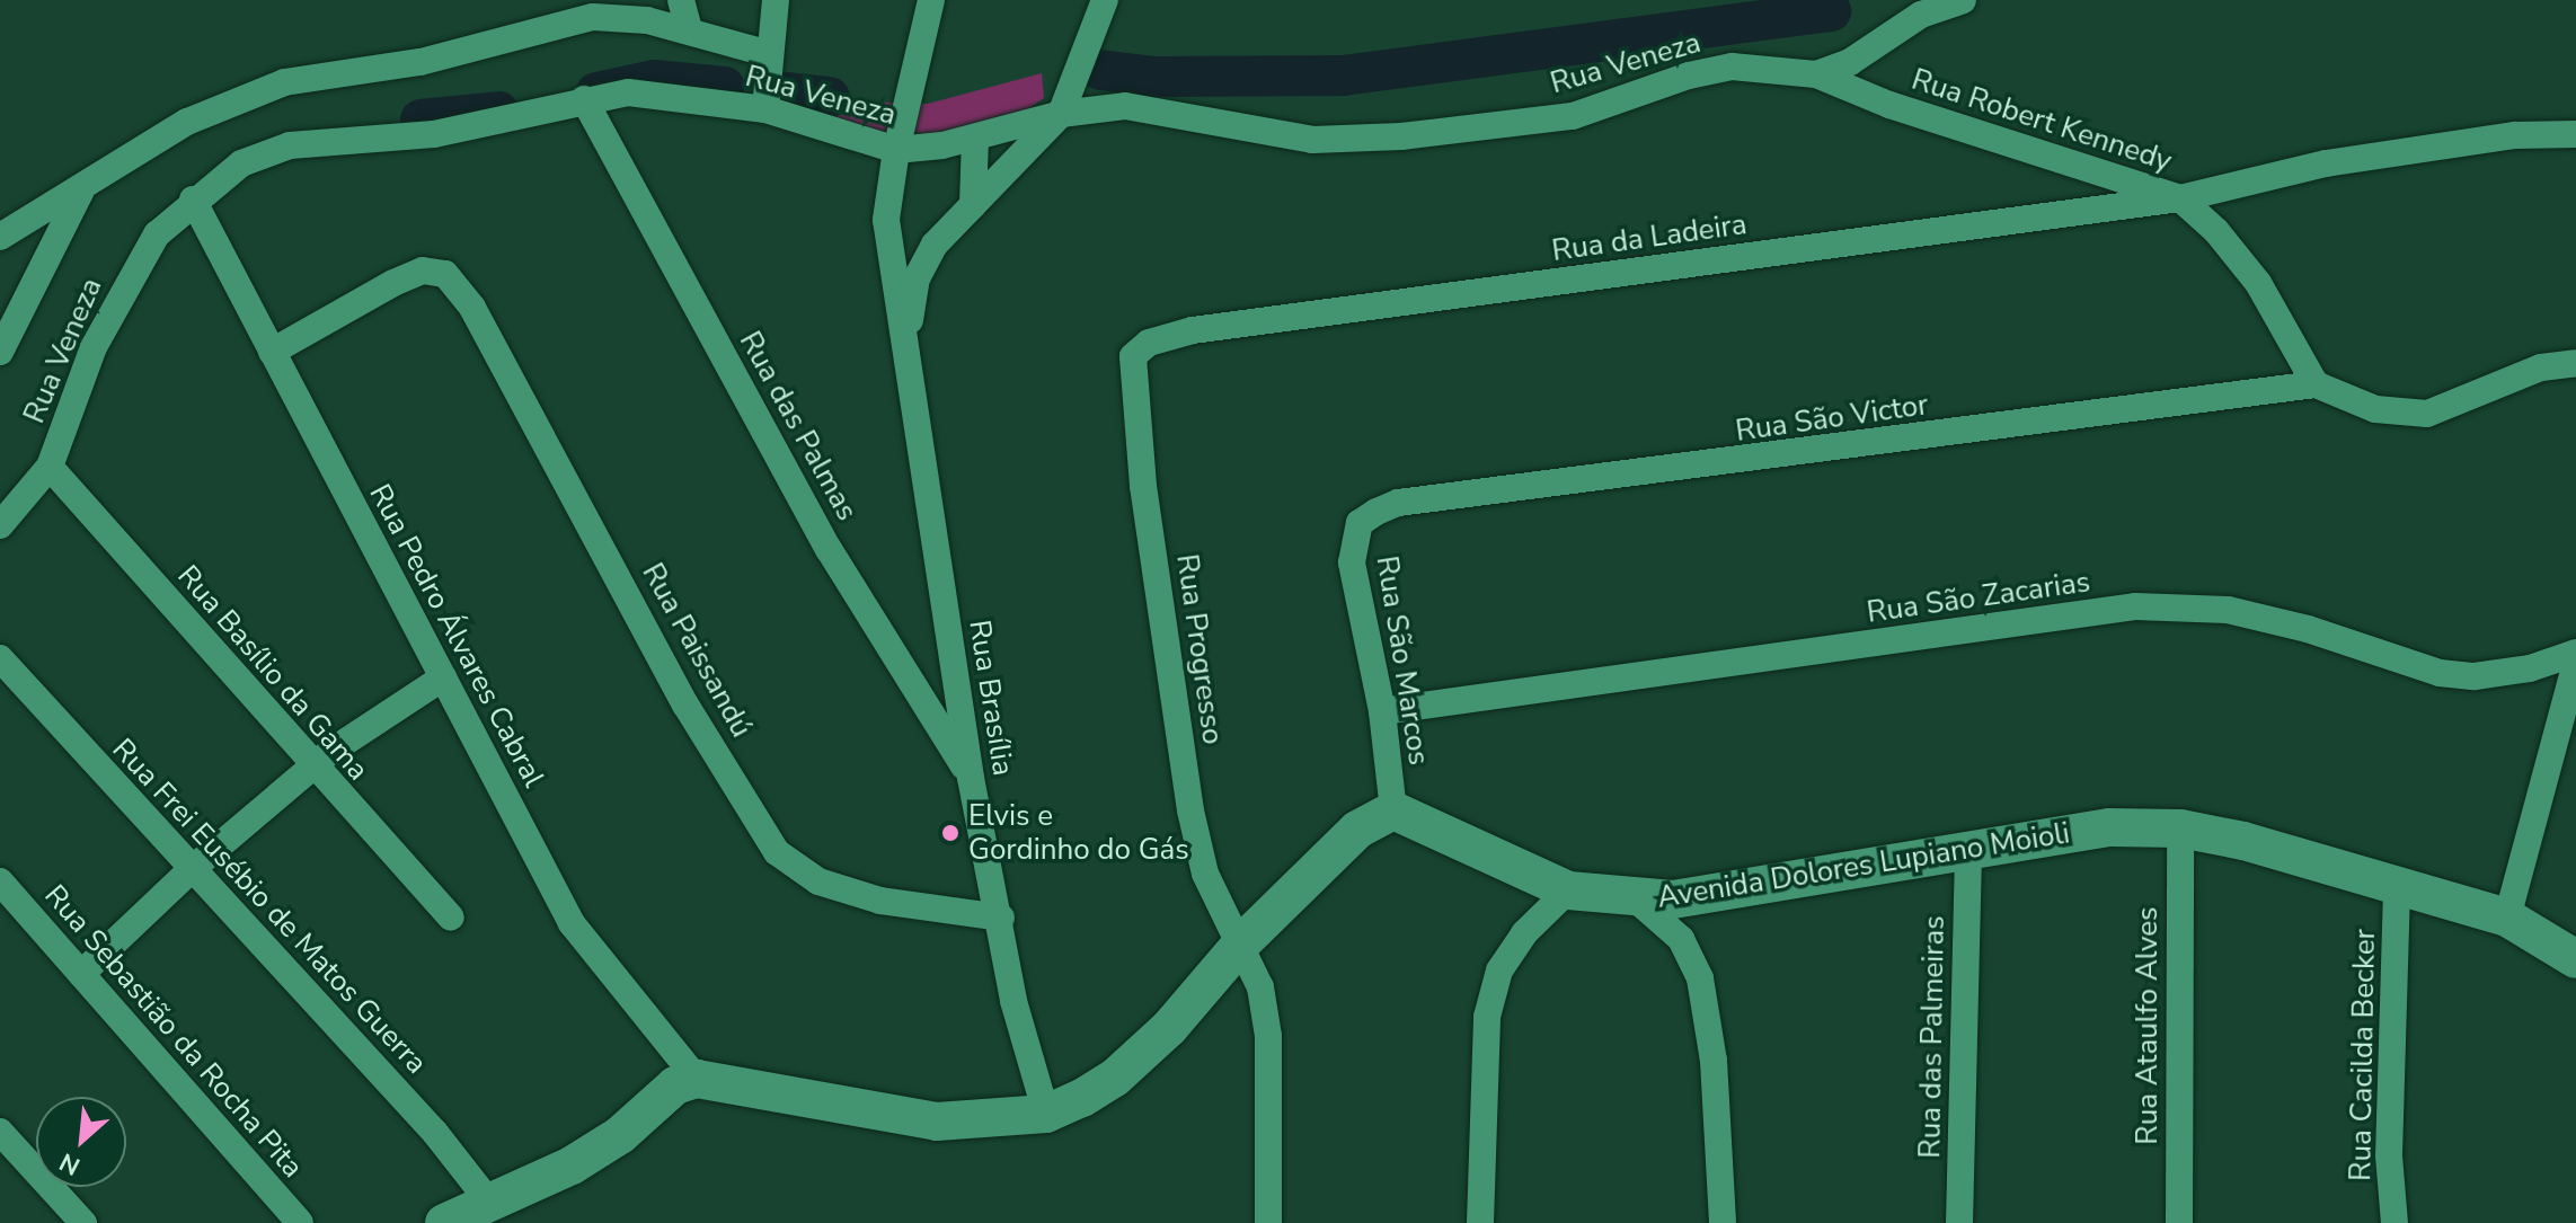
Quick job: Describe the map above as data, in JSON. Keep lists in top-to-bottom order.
{
  "streets": {
    "main road": ["Avenida Dolores Lupiano Moioli"],
    "street": [
      "Rua Veneza",
      "Rua Robert Kennedy",
      "Rua da Ladeira",
      "Rua São Victor",
      "Rua das Palmas",
      "Rua São Zacarias",
      "Rua Pedro Álvares Cabral",
      "Rua Progresso",
      "Rua Paissandú",
      "Rua São Marcos",
      "Rua Basílio da Gama",
      "Rua Brasília",
      "Rua Frei Eusébio de Matos Guerra",
      "Rua Ataulfo Alves",
      "Rua Sebastião da Rocha Pita",
      "Rua das Palmeiras",
      "Rua Cacilda Becker"
    ]
  },
  "crossings": [
    ["Rua Veneza", "Rua Robert Kennedy"],
    ["Rua Veneza", "Rua das Palmas"],
    ["Rua Veneza", "Rua Pedro Álvares Cabral"],
    ["Rua Veneza", "Rua Basílio da Gama"],
    ["Rua Veneza", "Rua Brasília"],
    ["Rua Robert Kennedy", "Rua da Ladeira"],
    ["Rua Robert Kennedy", "Rua São Victor"],
    ["Rua da Ladeira", "Rua Progresso"],
    ["Rua São Victor", "Rua São Marcos"],
    ["Rua das Palmas", "Rua Brasília"],
    ["Rua São Zacarias", "Rua São Marcos"],
    ["Rua Pedro Álvares Cabral", "Rua Paissandú"],
    ["Rua Paissandú", "Rua Brasília"],
    ["Rua São Marcos", "Avenida Dolores Lupiano Moioli"],
    ["Avenida Dolores Lupiano Moioli", "Rua Ataulfo Alves"],
    ["Avenida Dolores Lupiano Moioli", "Rua das Palmeiras"],
    ["Avenida Dolores Lupiano Moioli", "Rua Cacilda Becker"]
  ],
  "places": ["Elvis e Gordinho do Gás"],
  "north": "bottom left"
}
